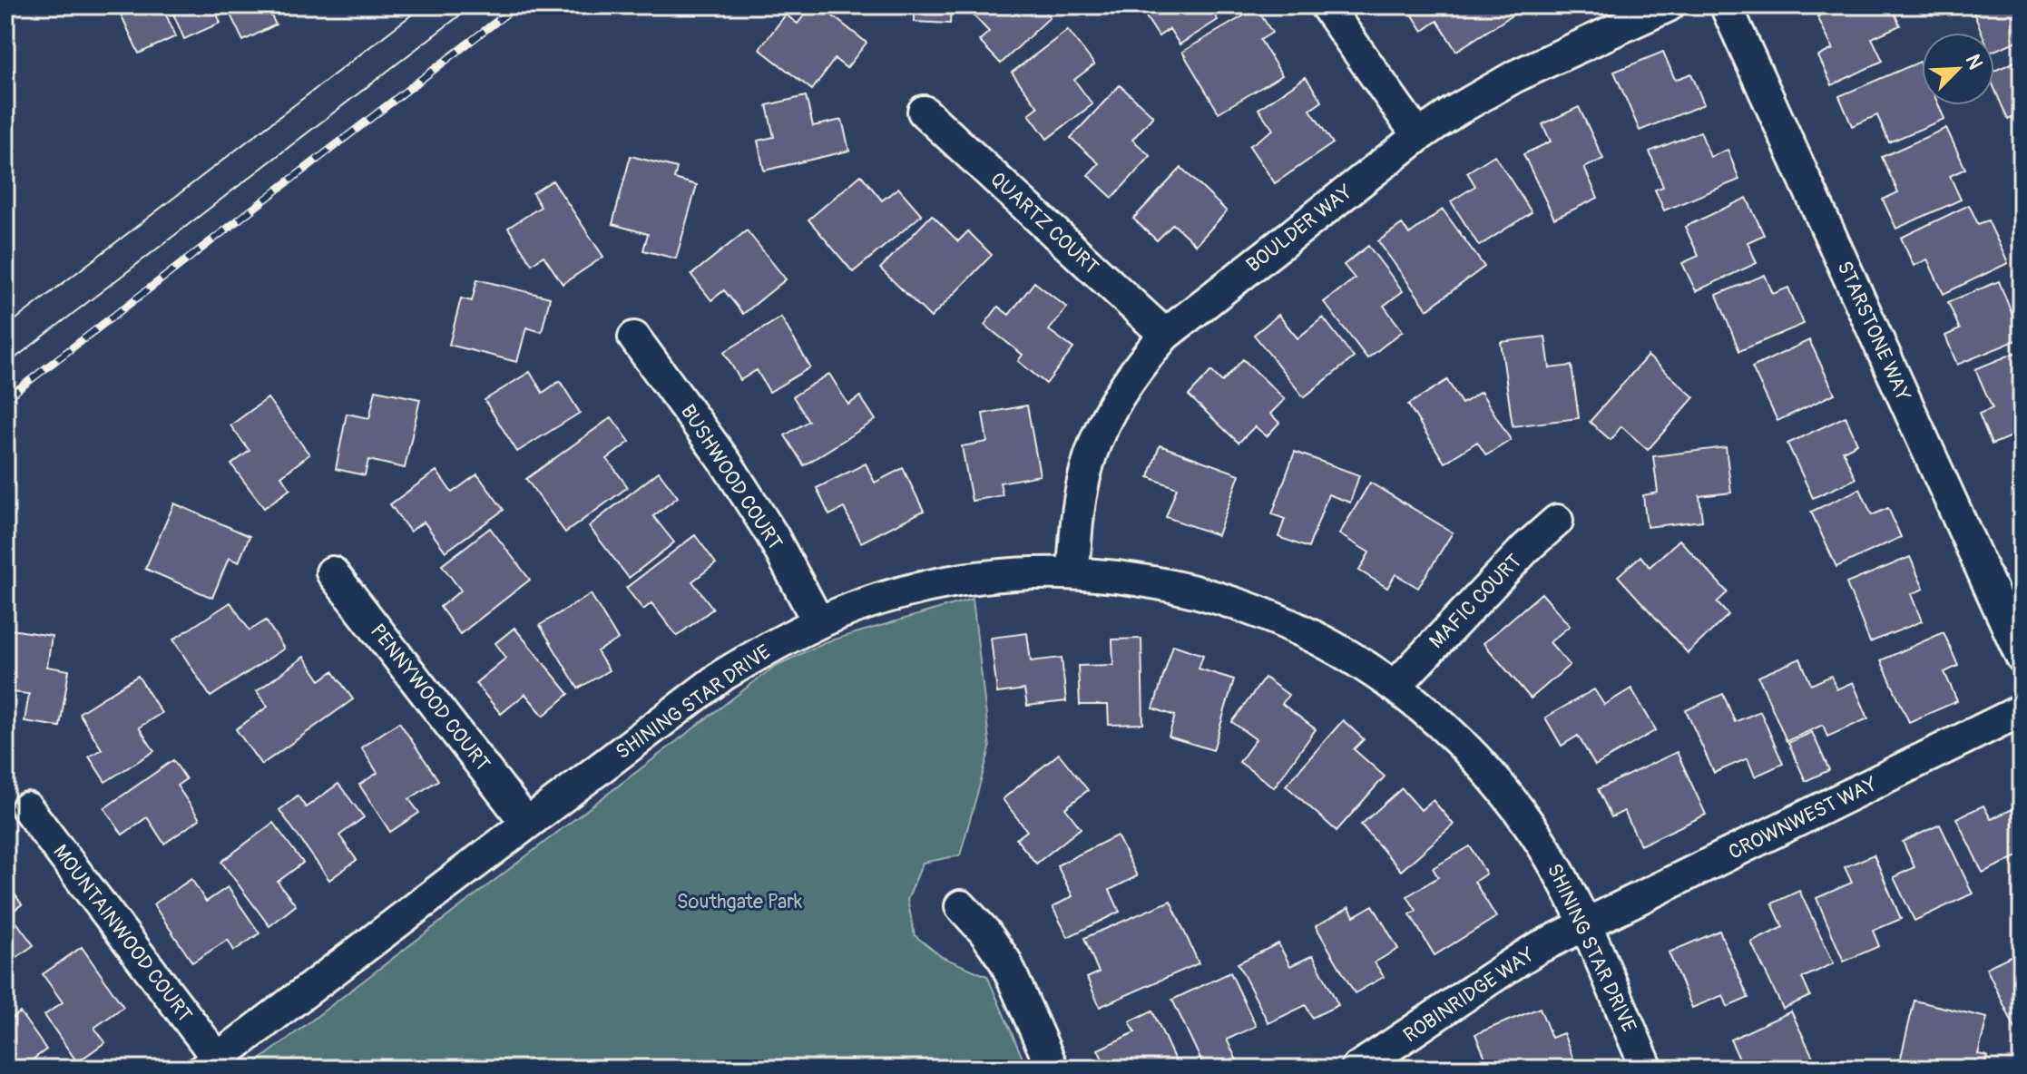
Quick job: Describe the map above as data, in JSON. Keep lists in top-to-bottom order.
{
  "streets": {
    "street": [
      "QUARTZ COURT",
      "BOULDER WAY",
      "STARSTONE WAY",
      "BUSHWOOD COURT",
      "MAFIC COURT",
      "PENNYWOOD COURT",
      "SHINING STAR DRIVE",
      "CROWNWEST WAY",
      "MOUNTAINWOOD COURT",
      "ROBINRIDGE WAY"
    ]
  },
  "crossings": [
    ["QUARTZ COURT", "BOULDER WAY"],
    ["BOULDER WAY", "SHINING STAR DRIVE"],
    ["BUSHWOOD COURT", "SHINING STAR DRIVE"],
    ["MAFIC COURT", "SHINING STAR DRIVE"],
    ["PENNYWOOD COURT", "SHINING STAR DRIVE"],
    ["SHINING STAR DRIVE", "CROWNWEST WAY"],
    ["SHINING STAR DRIVE", "MOUNTAINWOOD COURT"],
    ["SHINING STAR DRIVE", "ROBINRIDGE WAY"],
    ["CROWNWEST WAY", "ROBINRIDGE WAY"]
  ],
  "parks": ["Southgate Park"],
  "north": "top right"
}
